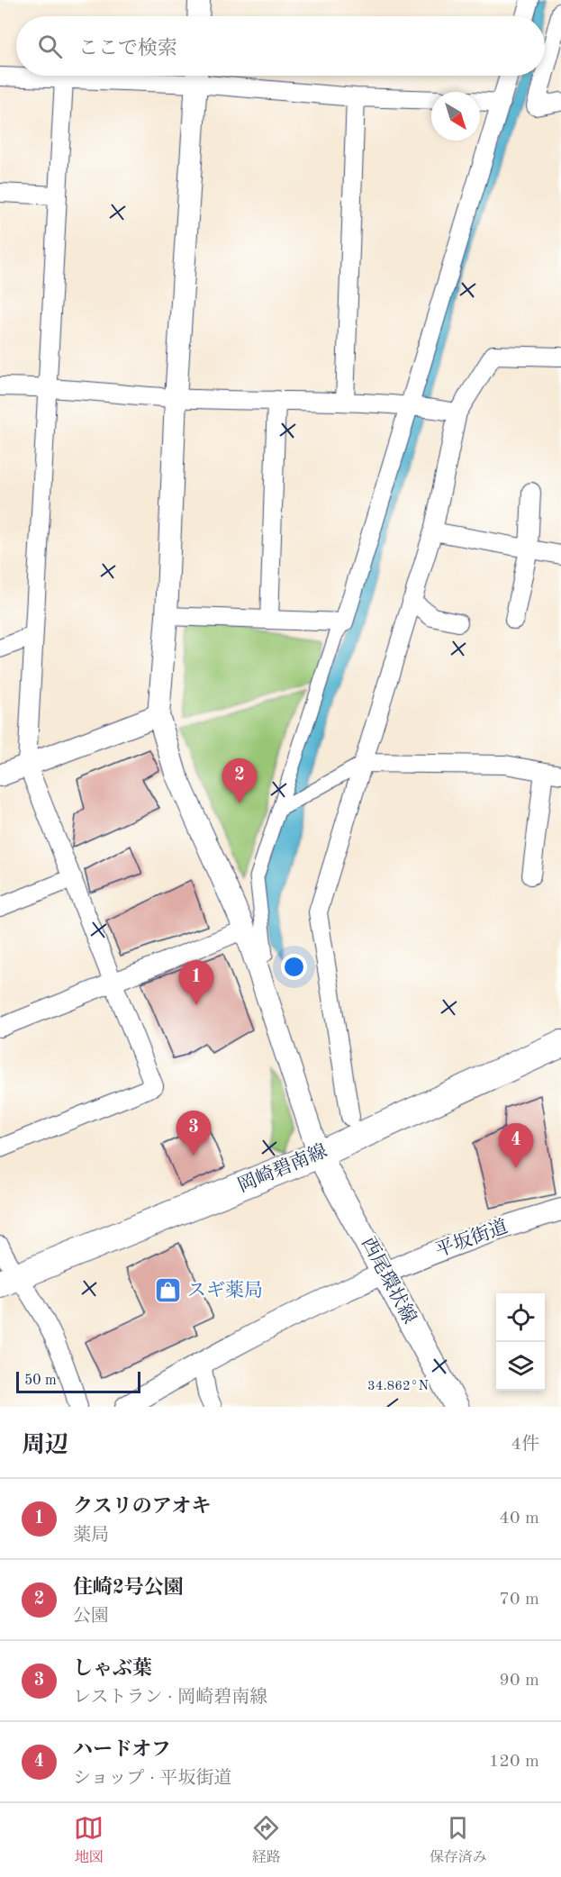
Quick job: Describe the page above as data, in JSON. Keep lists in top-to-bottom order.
{
  "streets": {
    "main road": ["岡崎碧南線", "西尾環状線"],
    "street": ["平坂街道"]
  },
  "crossings": [
    ["岡崎碧南線", "西尾環状線"],
    ["平坂街道", "西尾環状線"]
  ],
  "places": {
    "shop": ["スギ薬局"]
  },
  "scale_bar": "50 m",
  "north": "bottom right",
  "page": {
    "search": "ここで検索",
    "pins": [
      "2",
      "1",
      "3",
      "4"
    ],
    "scale": "50 m",
    "heading": ["周辺", "4件"],
    "list": [
      {
        "mark": "1",
        "name": "クスリのアオキ",
        "note": "薬局",
        "value": "40 m"
      },
      {
        "mark": "2",
        "name": "住崎2号公園",
        "note": "公園",
        "value": "70 m"
      },
      {
        "mark": "3",
        "name": "しゃぶ葉",
        "note": "レストラン · 岡崎碧南線",
        "value": "90 m"
      },
      {
        "mark": "4",
        "name": "ハードオフ",
        "note": "ショップ · 平坂街道",
        "value": "120 m"
      }
    ],
    "nav": ["地図", "経路", "保存済み"]
  },
  "coordinates": ["34.862°N"]
}
